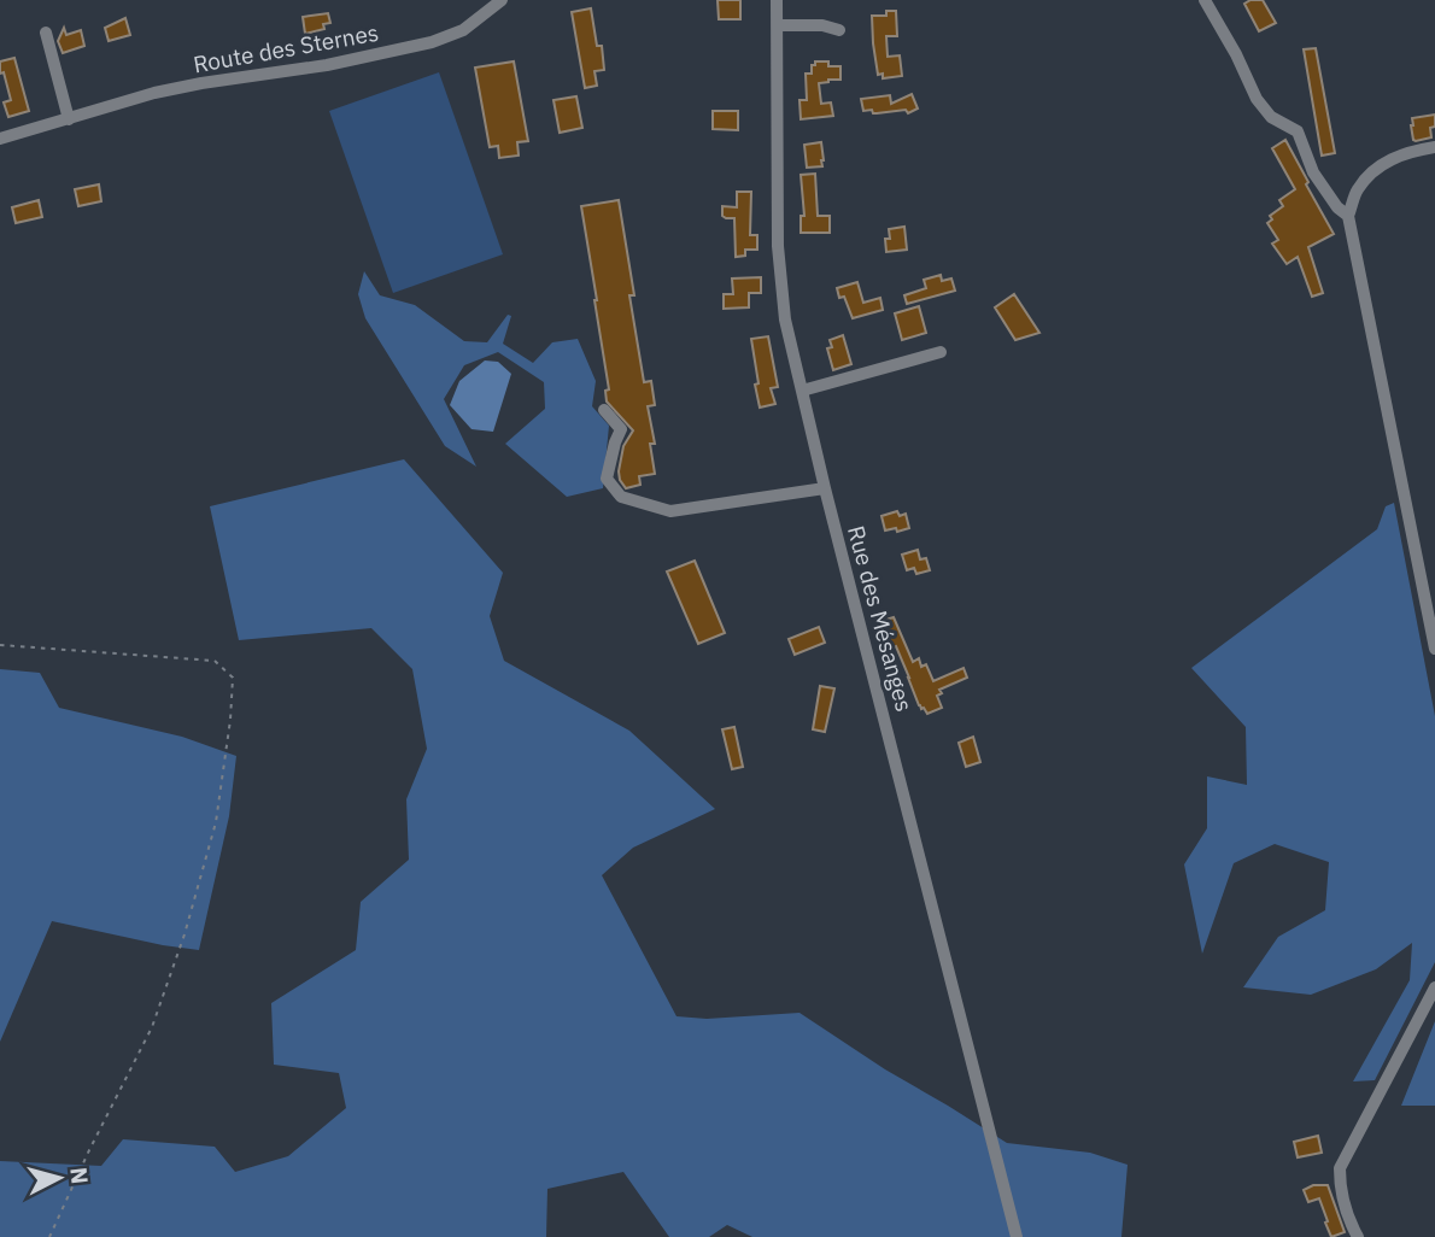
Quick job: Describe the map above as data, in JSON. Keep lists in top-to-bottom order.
{
  "streets": {
    "street": ["Route des Sternes", "Rue des Mésanges"]
  },
  "north": "right"
}
